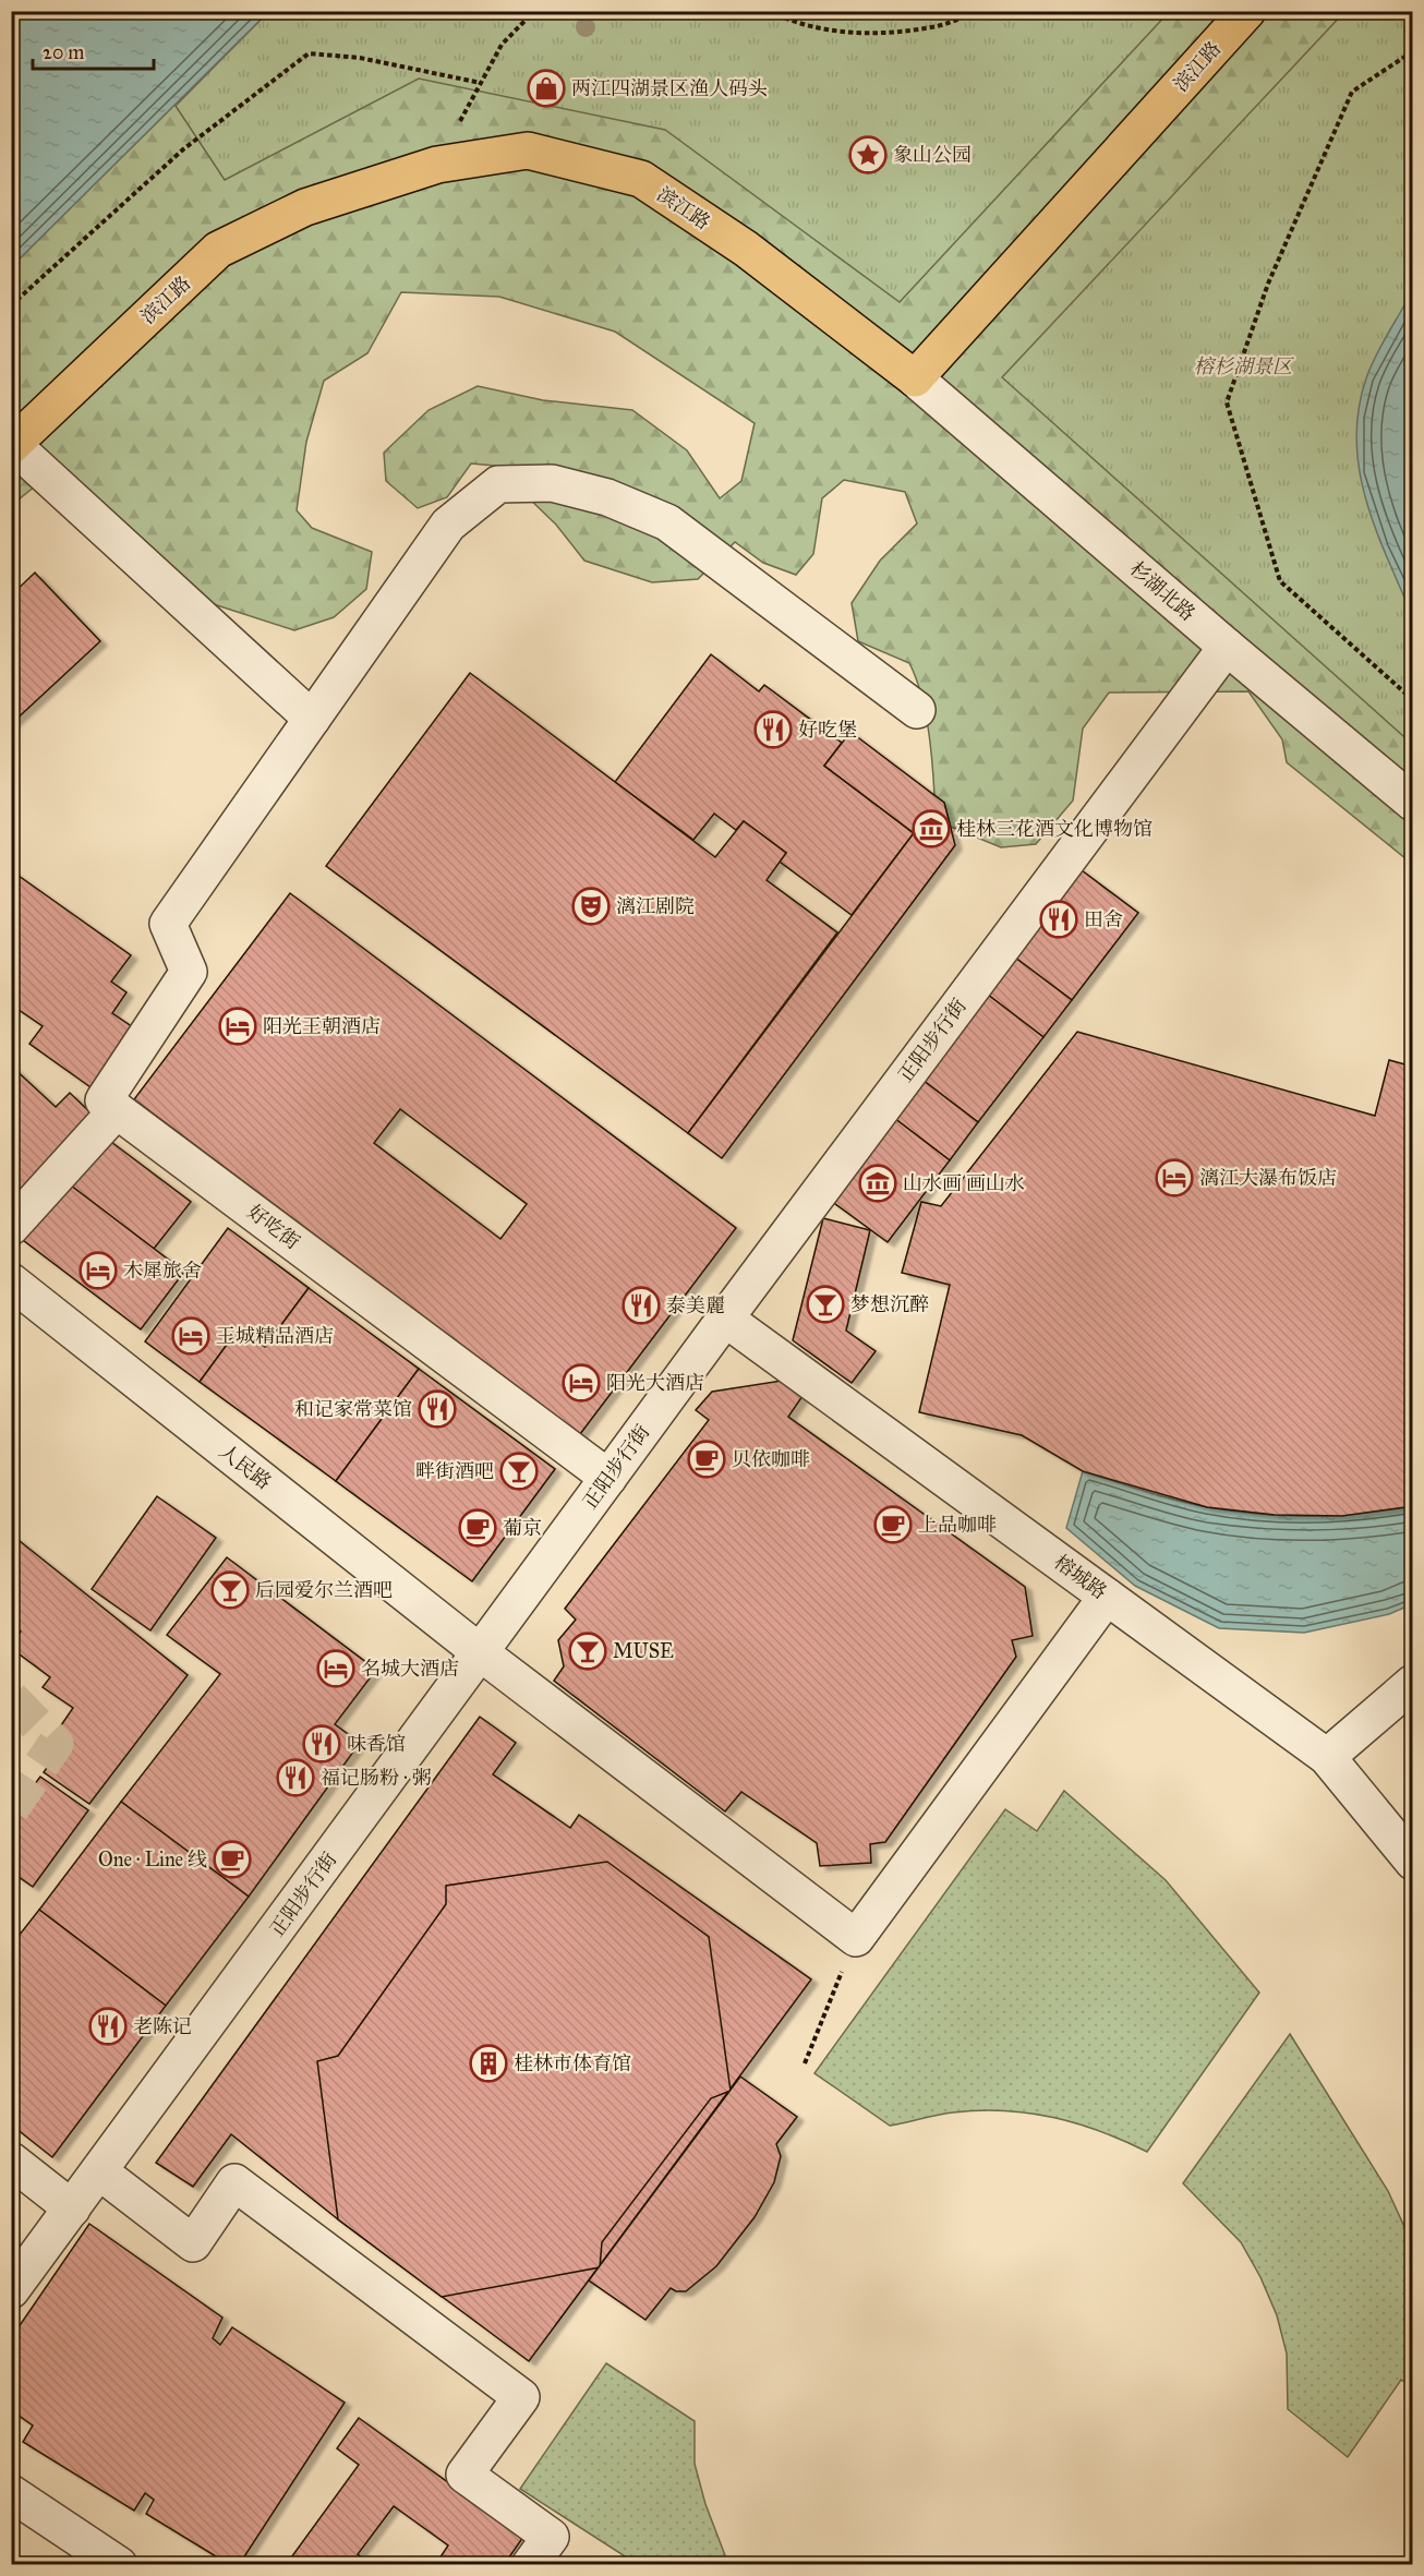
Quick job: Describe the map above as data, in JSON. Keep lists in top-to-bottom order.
{
  "streets": {
    "main road": ["滨江路"],
    "street": [
      "杉湖北路",
      "正阳步行街",
      "好吃街",
      "人民路",
      "榕城路"
    ]
  },
  "crossings": [
    ["滨江路", "杉湖北路"],
    ["杉湖北路", "正阳步行街"],
    ["正阳步行街", "好吃街"],
    ["正阳步行街", "人民路"],
    ["正阳步行街", "榕城路"]
  ],
  "parks": ["榕杉湖景区"],
  "places": {
    "shop": ["两江四湖景区渔人码头"],
    "place": ["象山公园"],
    "restaurant": [
      "好吃堡",
      "田舍",
      "泰美麗",
      "和记家常菜馆",
      "味香馆",
      "福记肠粉 · 粥",
      "老陈记"
    ],
    "museum": ["桂林三花酒文化博物馆", "山水画 画山水"],
    "theatre": ["漓江剧院"],
    "hotel": [
      "阳光王朝酒店",
      "漓江大瀑布饭店",
      "木犀旅舍",
      "王城精品酒店",
      "阳光大酒店",
      "名城大酒店"
    ],
    "bar": [
      "梦想沉醉",
      "畔街酒吧",
      "后园爱尔兰酒吧",
      "MUSE"
    ],
    "cafe": [
      "贝依咖啡",
      "上品咖啡",
      "葡京",
      "One · Line 线"
    ],
    "building": ["桂林市体育馆"]
  },
  "scale_bar": "20 m"
}
